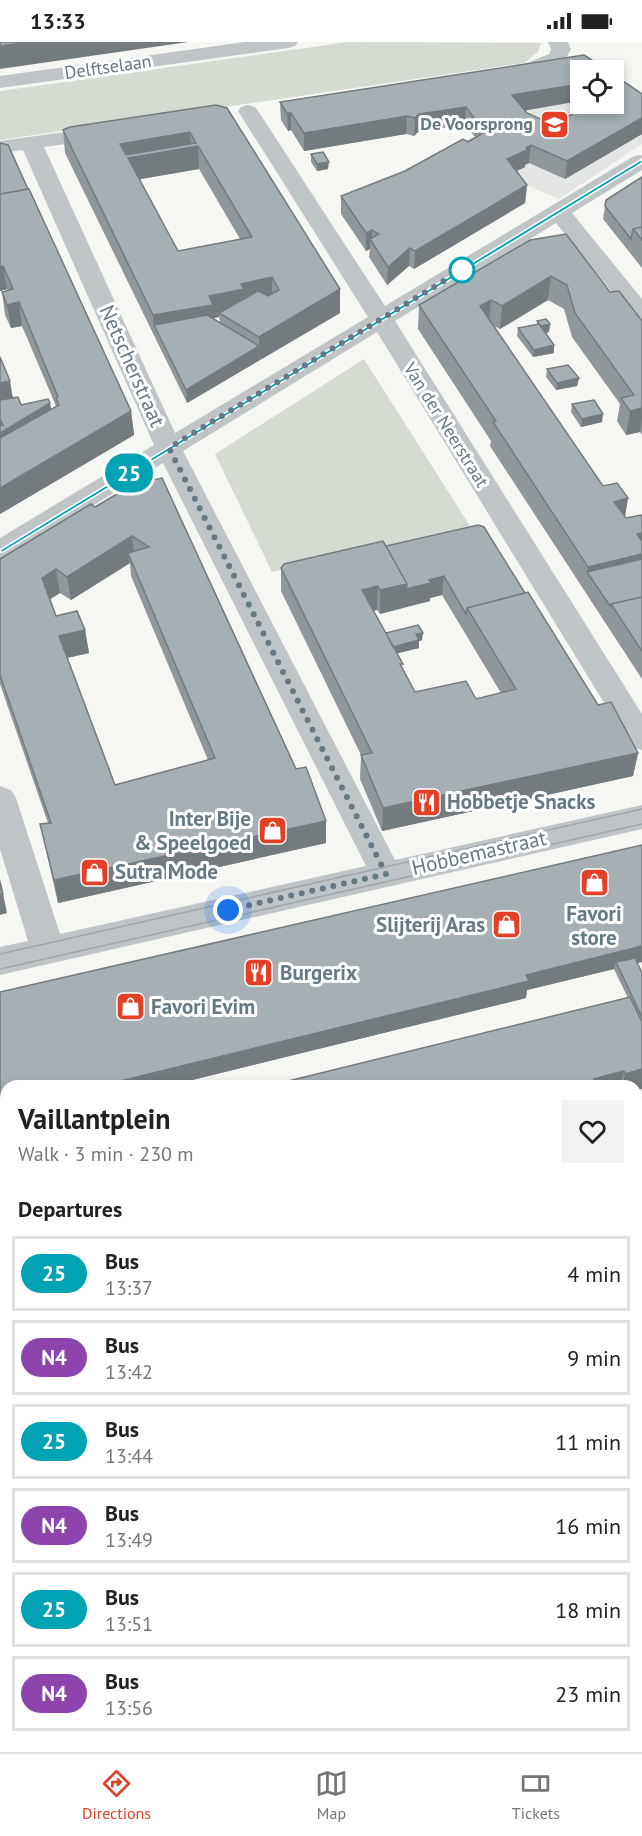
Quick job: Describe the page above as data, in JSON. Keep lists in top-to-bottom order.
{
  "streets": {
    "street": [
      "Delftselaan",
      "Netscherstraat",
      "Van der Neerstraat",
      "Hobbemastraat"
    ]
  },
  "crossings": [
    ["Netscherstraat", "Hobbemastraat"]
  ],
  "places": {
    "school or university": ["De Voorsprong"],
    "restaurant": ["Hobbetje Snacks", "Burgerix"],
    "shop": [
      "Inter Bije & Speelgoed",
      "Sutra Mode",
      "Favori store",
      "Slijterij Aras",
      "Favori Evim"
    ]
  },
  "lines": ["bus line 25"],
  "page": {
    "status": "13:33",
    "on_map": "25",
    "heading": [
      ["Vaillantplein", "Walk · 3 min · 230 m"],
      "Departures"
    ],
    "list": [
      {
        "mark": "25",
        "name": "Bus",
        "note": "13:37",
        "value": "4 min"
      },
      {
        "mark": "N4",
        "name": "Bus",
        "note": "13:42",
        "value": "9 min"
      },
      {
        "mark": "25",
        "name": "Bus",
        "note": "13:44",
        "value": "11 min"
      },
      {
        "mark": "N4",
        "name": "Bus",
        "note": "13:49",
        "value": "16 min"
      },
      {
        "mark": "25",
        "name": "Bus",
        "note": "13:51",
        "value": "18 min"
      },
      {
        "mark": "N4",
        "name": "Bus",
        "note": "13:56",
        "value": "23 min"
      }
    ],
    "tabs": ["Directions", "Map", "Tickets"]
  }
}
